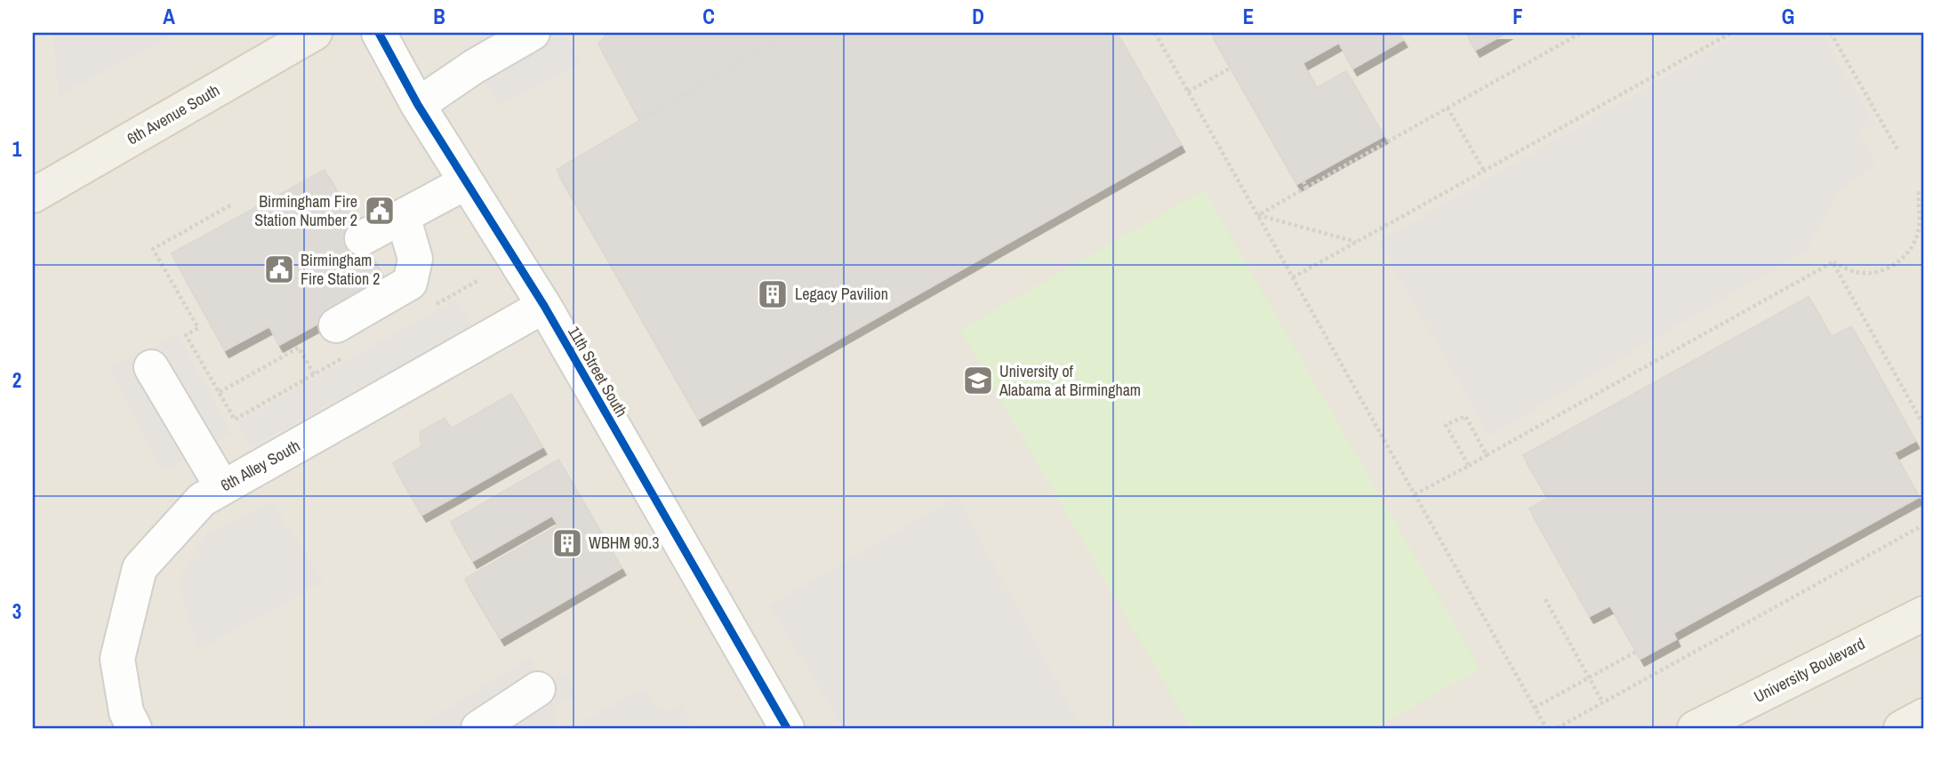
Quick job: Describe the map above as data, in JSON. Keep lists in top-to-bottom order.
{
  "streets": {
    "main road": ["6th Avenue South", "University Boulevard"],
    "street": ["11th Street South", "6th Alley South"]
  },
  "crossings": [
    ["11th Street South", "6th Alley South"]
  ],
  "places": {
    "public building": ["Birmingham Fire Station Number 2", "Birmingham Fire Station 2"],
    "building": ["Legacy Pavilion", "WBHM 90.3"],
    "school or university": ["University of Alabama at Birmingham"]
  },
  "grid": {
    "columns": [
      "A",
      "B",
      "C",
      "D",
      "E",
      "F",
      "G"
    ],
    "rows": ["1", "2", "3"]
  }
}
